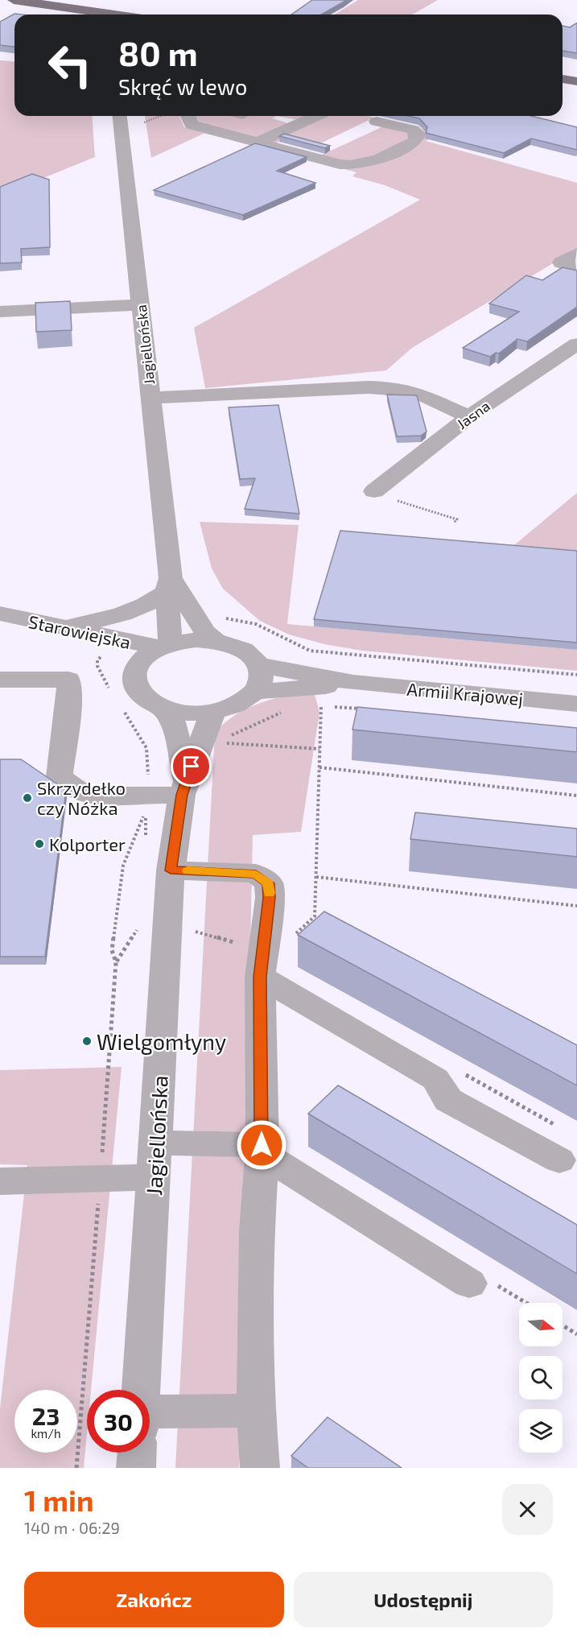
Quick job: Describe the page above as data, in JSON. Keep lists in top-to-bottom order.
{
  "streets": {
    "street": [
      "Jagiellońska",
      "Jasna",
      "Starowiejska",
      "Armii Krajowej"
    ]
  },
  "crossings": [
    ["Jagiellońska", "Starowiejska"],
    ["Jagiellońska", "Armii Krajowej"],
    ["Starowiejska", "Armii Krajowej"]
  ],
  "places": ["Skrzydełko czy Nóżka", "Kolporter", "Wielgomłyny"],
  "north": "right",
  "page": {
    "turn": ["80 m", "Skręć w lewo"],
    "speed": "23 km/h",
    "limit": "30",
    "heading": ["1 min", "140 m · 06:29"],
    "buttons": ["Zakończ", "Udostępnij"]
  }
}
